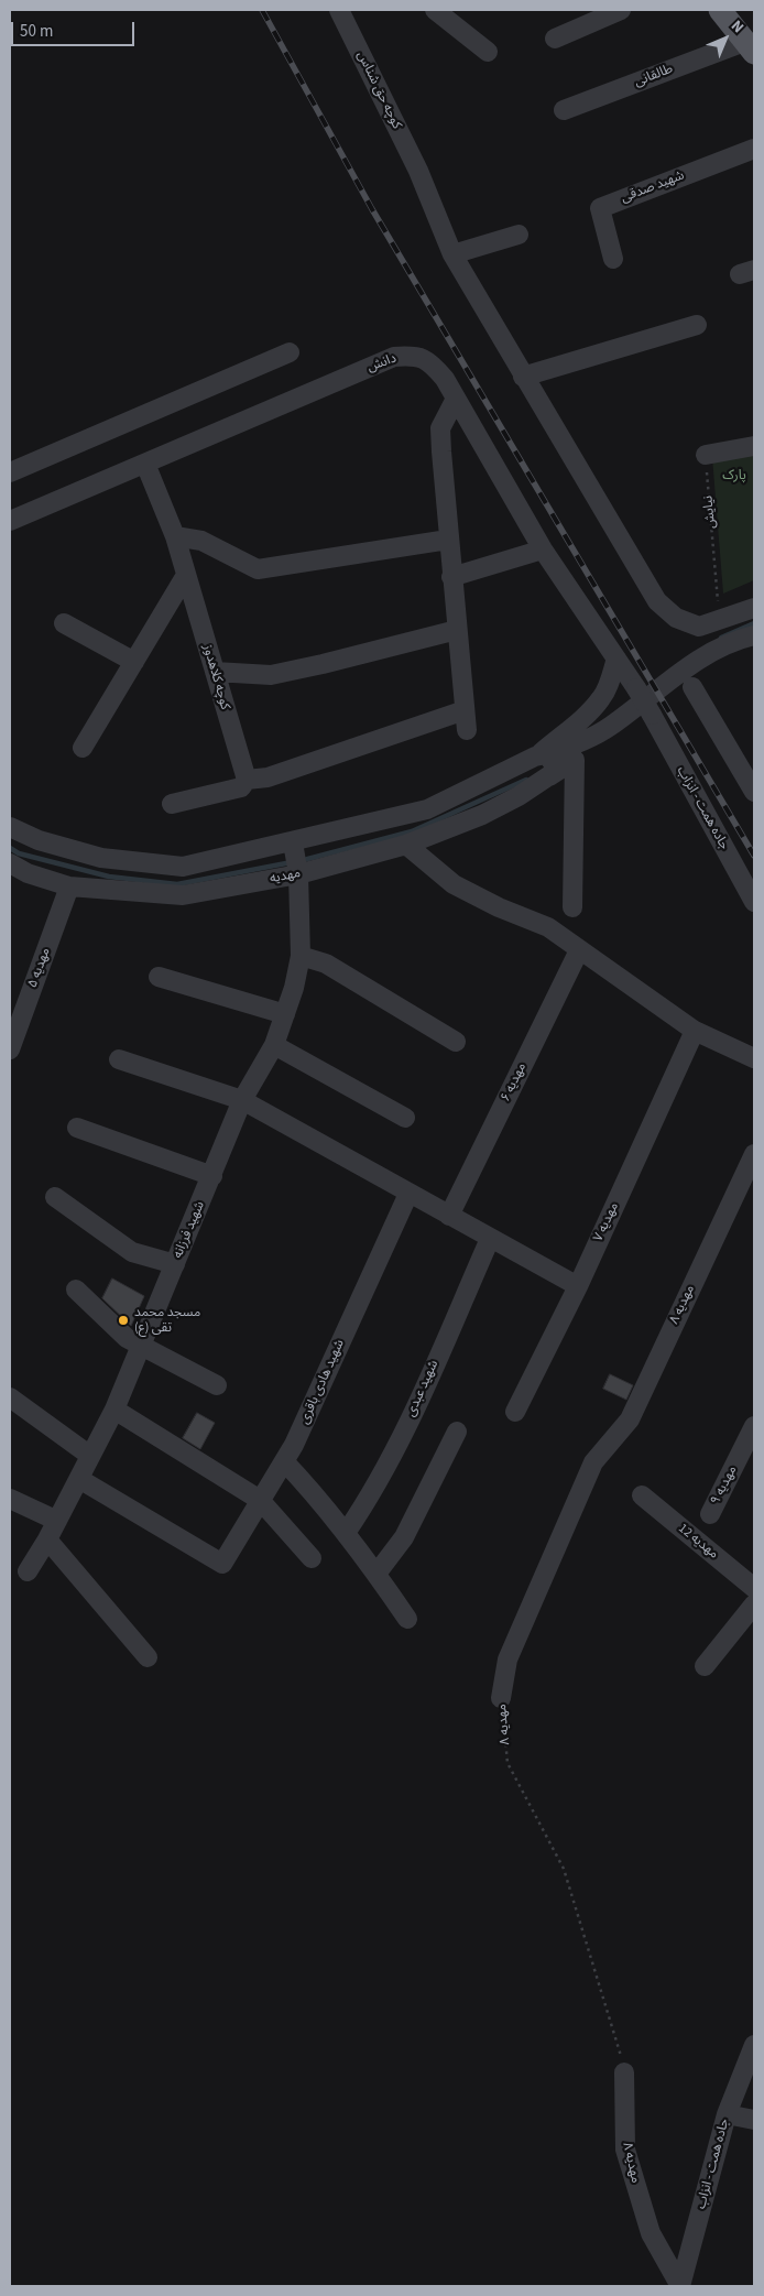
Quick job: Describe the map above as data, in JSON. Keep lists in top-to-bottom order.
{
  "streets": {
    "street": [
      "طالقانی",
      "کوچه حق شناس",
      "شهید صدقی",
      "دانش",
      "کوچه کلاهدوز",
      "جاده همت - انزاب",
      "مهدیه",
      "مهدیه ۵",
      "مهدیه ۶",
      "مهدیه ۷",
      "شهید فرزانه",
      "مهدیه ۸",
      "شهید هادی باقری",
      "شهید عبدی",
      "مهدیه ۹",
      "مهدیه 12"
    ],
    "path": ["نیایش"]
  },
  "crossings": [
    ["کوچه حق شناس", "نیایش"],
    ["دانش", "کوچه کلاهدوز"],
    ["دانش", "جاده همت - انزاب"],
    ["جاده همت - انزاب", "مهدیه ۸"],
    ["مهدیه", "مهدیه ۵"],
    ["مهدیه", "شهید فرزانه"],
    ["شهید فرزانه", "شهید هادی باقری"]
  ],
  "parks": ["پارک"],
  "places": ["مسجد محمد تقی (ع)"],
  "scale_bar": "50 m",
  "north": "top right"
}
